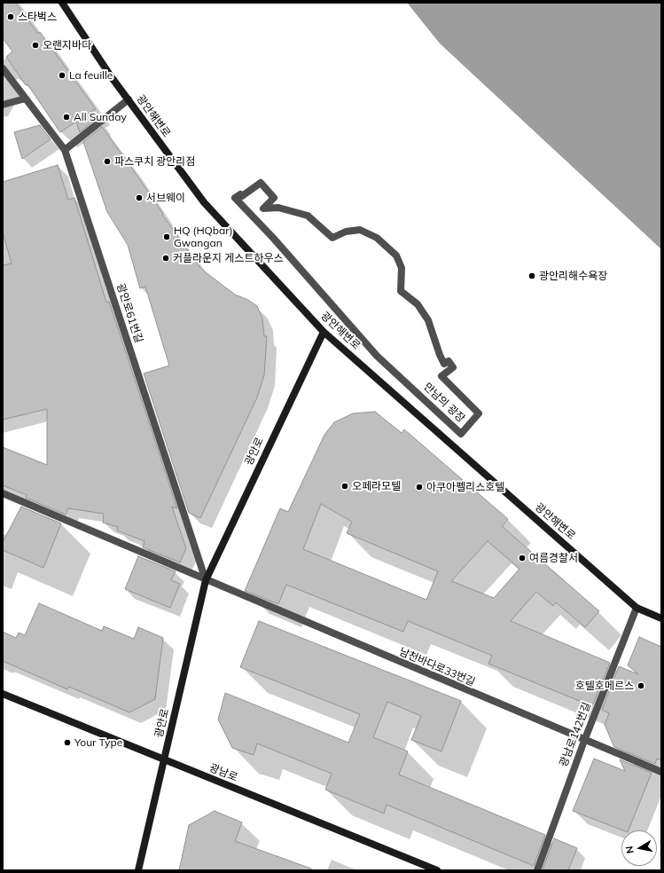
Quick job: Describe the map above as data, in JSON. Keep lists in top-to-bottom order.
{
  "streets": {
    "main road": ["광안해변로", "광안로", "광남로"],
    "street": [
      "광안로61번길",
      "만남의 광장",
      "남천바다로33번길",
      "광남로142번길"
    ]
  },
  "crossings": [
    ["광안해변로", "광안로"],
    ["광안해변로", "광남로142번길"],
    ["광안로61번길", "광안로"],
    ["광안로61번길", "남천바다로33번길"],
    ["광안로", "남천바다로33번길"],
    ["광안로", "광남로"],
    ["남천바다로33번길", "광남로142번길"]
  ],
  "places": [
    "스타벅스",
    "오랜지바다",
    "La feuille",
    "All Sunday",
    "파스쿠치 광안리점",
    "서브웨이",
    "HQ (HQbar) Gwangan",
    "커플라운지 게스트하우스",
    "광안리해수욕장",
    "오페라모텔",
    "아쿠아펠리스호텔",
    "여름경찰서",
    "호텔호메르스",
    "Your Type"
  ],
  "north": "left"
}
